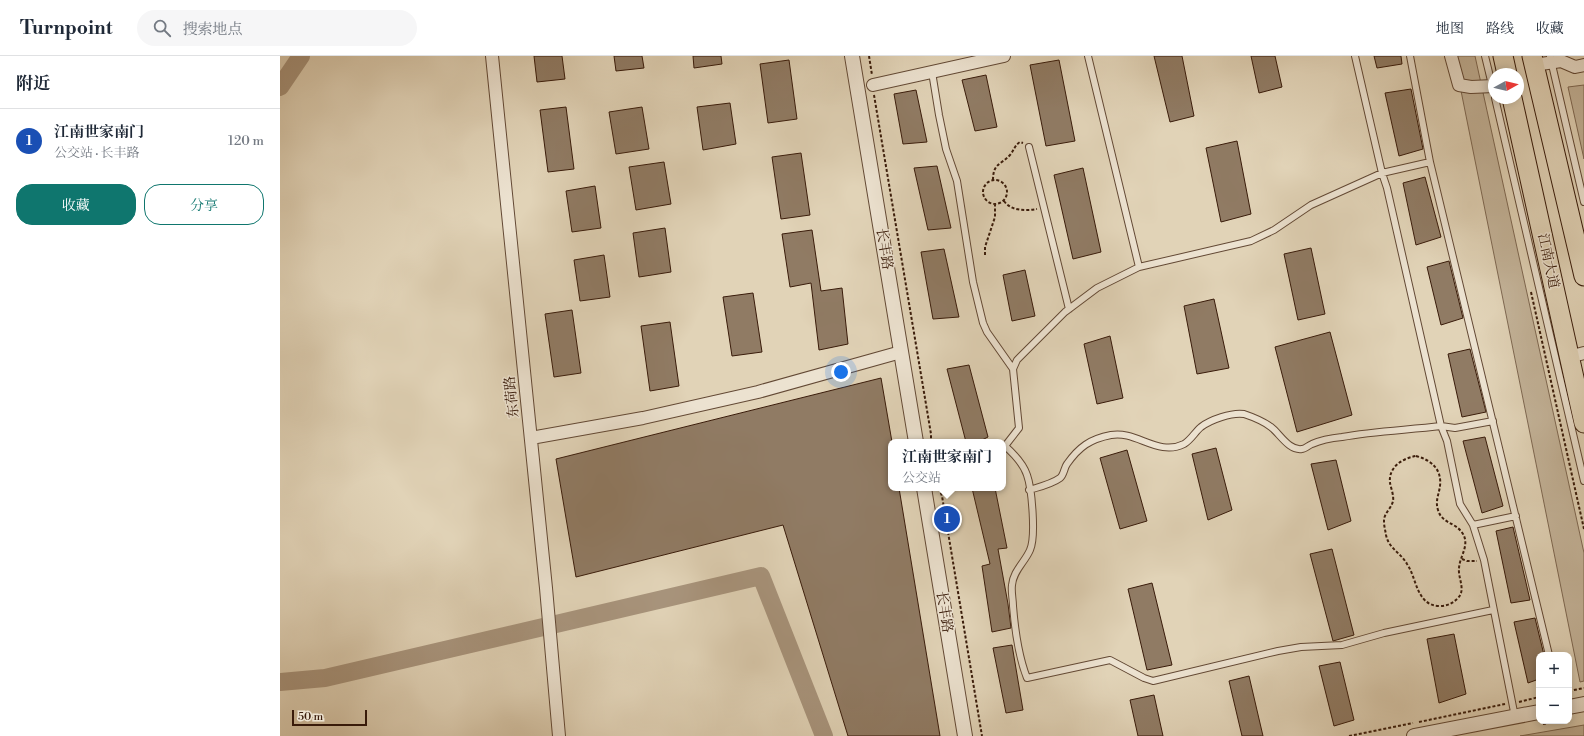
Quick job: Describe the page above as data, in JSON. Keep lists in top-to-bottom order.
{
  "streets": {
    "highway": ["江南大道"],
    "street": ["长丰路", "东荷路"]
  },
  "scale_bar": "50 m",
  "north": "right",
  "page": {
    "header": "Turnpoint",
    "search": "搜索地点",
    "nav": ["地图", "路线", "收藏"],
    "heading": "附近",
    "list": [
      {
        "mark": "1",
        "name": "江南世家南门",
        "note": "公交站 · 长丰路",
        "value": "120 m"
      }
    ],
    "buttons": ["收藏", "分享"],
    "popup": ["江南世家南门", "公交站"],
    "pins": "1",
    "map_buttons": ["+", "−"],
    "scale": "50 m"
  }
}
